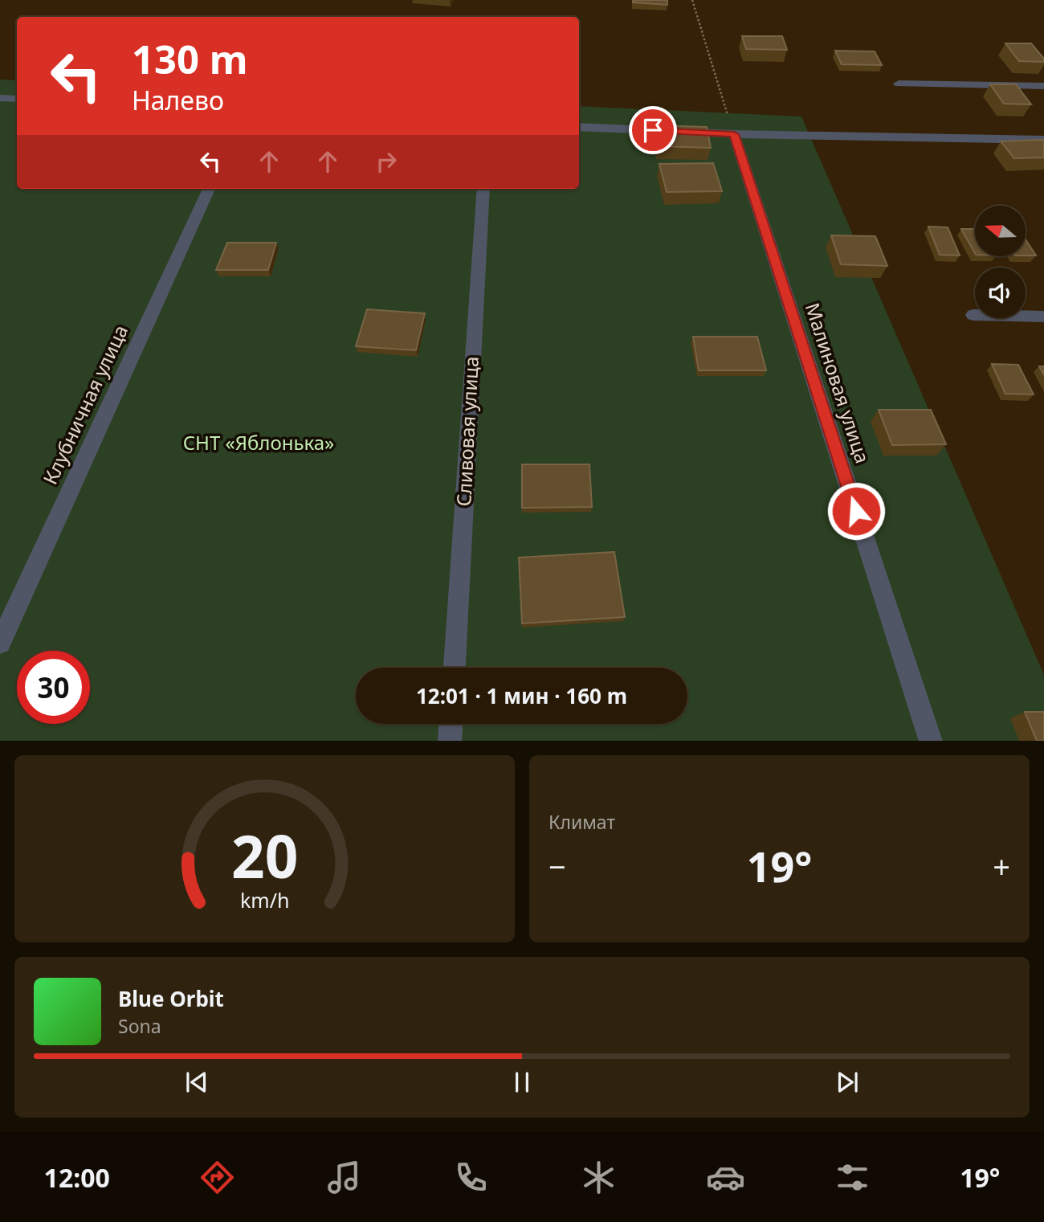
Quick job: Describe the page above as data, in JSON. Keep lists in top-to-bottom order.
{
  "streets": {
    "street": ["Малиновая улица", "Клубничная улица", "Сливовая улица"]
  },
  "parks": ["СНТ «Яблонька»"],
  "north": "left",
  "page": {
    "turn": ["130 m", "Налево"],
    "limit": "30",
    "trip": "12:01 · 1 мин · 160 m",
    "tile": "Климат",
    "heat": ["−", "19°", "+"],
    "song": ["Blue Orbit", "Sona"],
    "tabs": ["12:00", "19°"],
    "gauge": ["20", "km/h"]
  }
}
